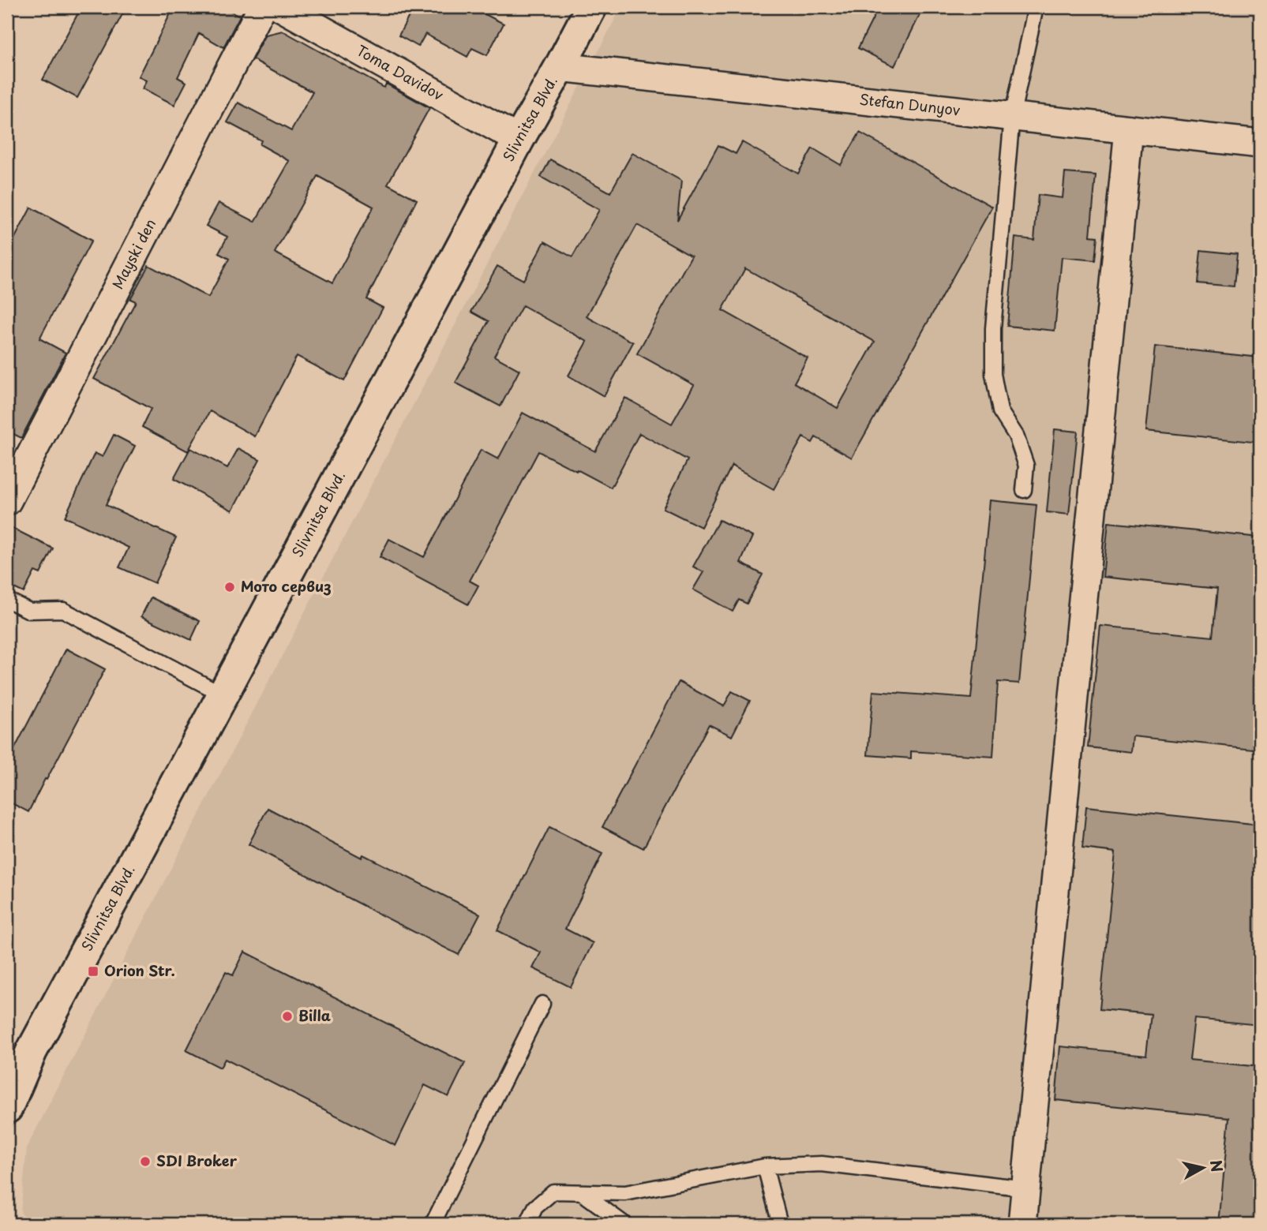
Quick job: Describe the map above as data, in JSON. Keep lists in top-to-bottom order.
{
  "streets": {
    "main road": ["Slivnitsa Blvd."],
    "street": ["Toma Davidov", "Stefan Dunyov", "Mayski den"]
  },
  "crossings": [
    ["Toma Davidov", "Slivnitsa Blvd."],
    ["Stefan Dunyov", "Slivnitsa Blvd."]
  ],
  "places": {
    "other": ["Мото сервиз", "Billa", "SDI Broker"],
    "transit": ["Orion Str."]
  },
  "north": "right"
}
